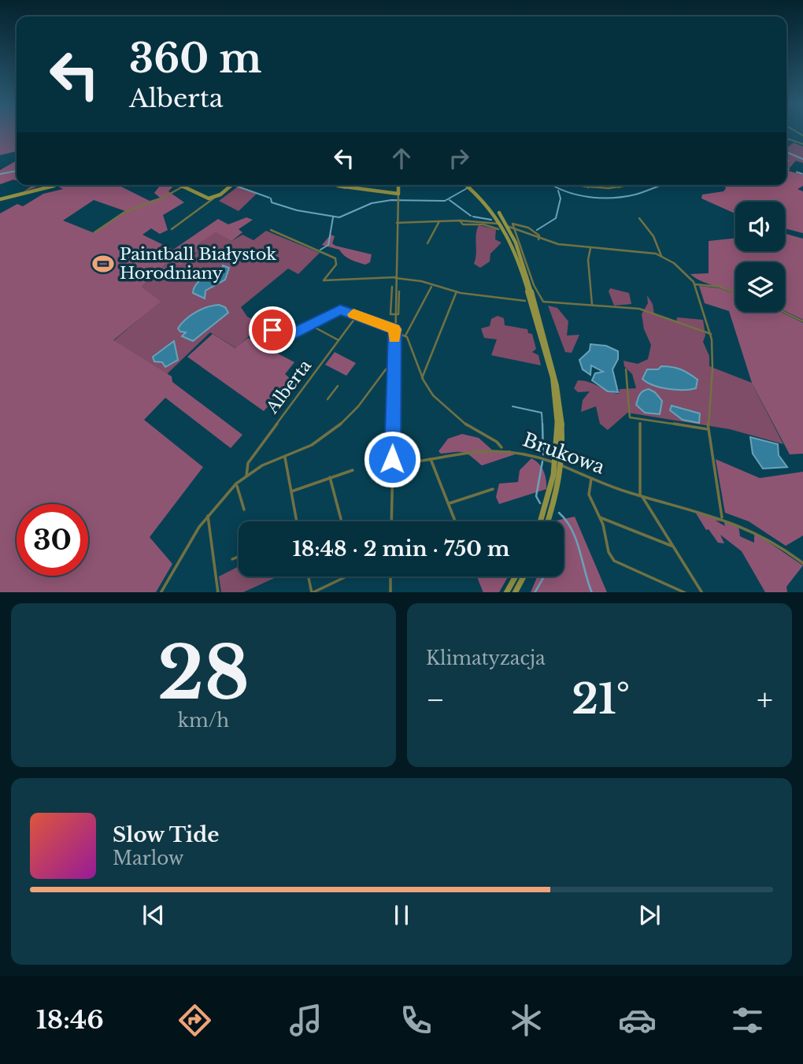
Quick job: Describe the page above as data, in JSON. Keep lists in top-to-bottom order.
{
  "streets": {
    "street": ["Alberta", "Brukowa"]
  },
  "places": {
    "sports": ["Paintball Białystok Horodniany"]
  },
  "page": {
    "turn": ["360 m", "Alberta"],
    "limit": "30",
    "trip": "18:48 · 2 min · 750 m",
    "tile": [
      ["28", "km/h"],
      "Klimatyzacja"
    ],
    "heat": ["−", "21°", "+"],
    "song": ["Slow Tide", "Marlow"],
    "tabs": "18:46"
  }
}
